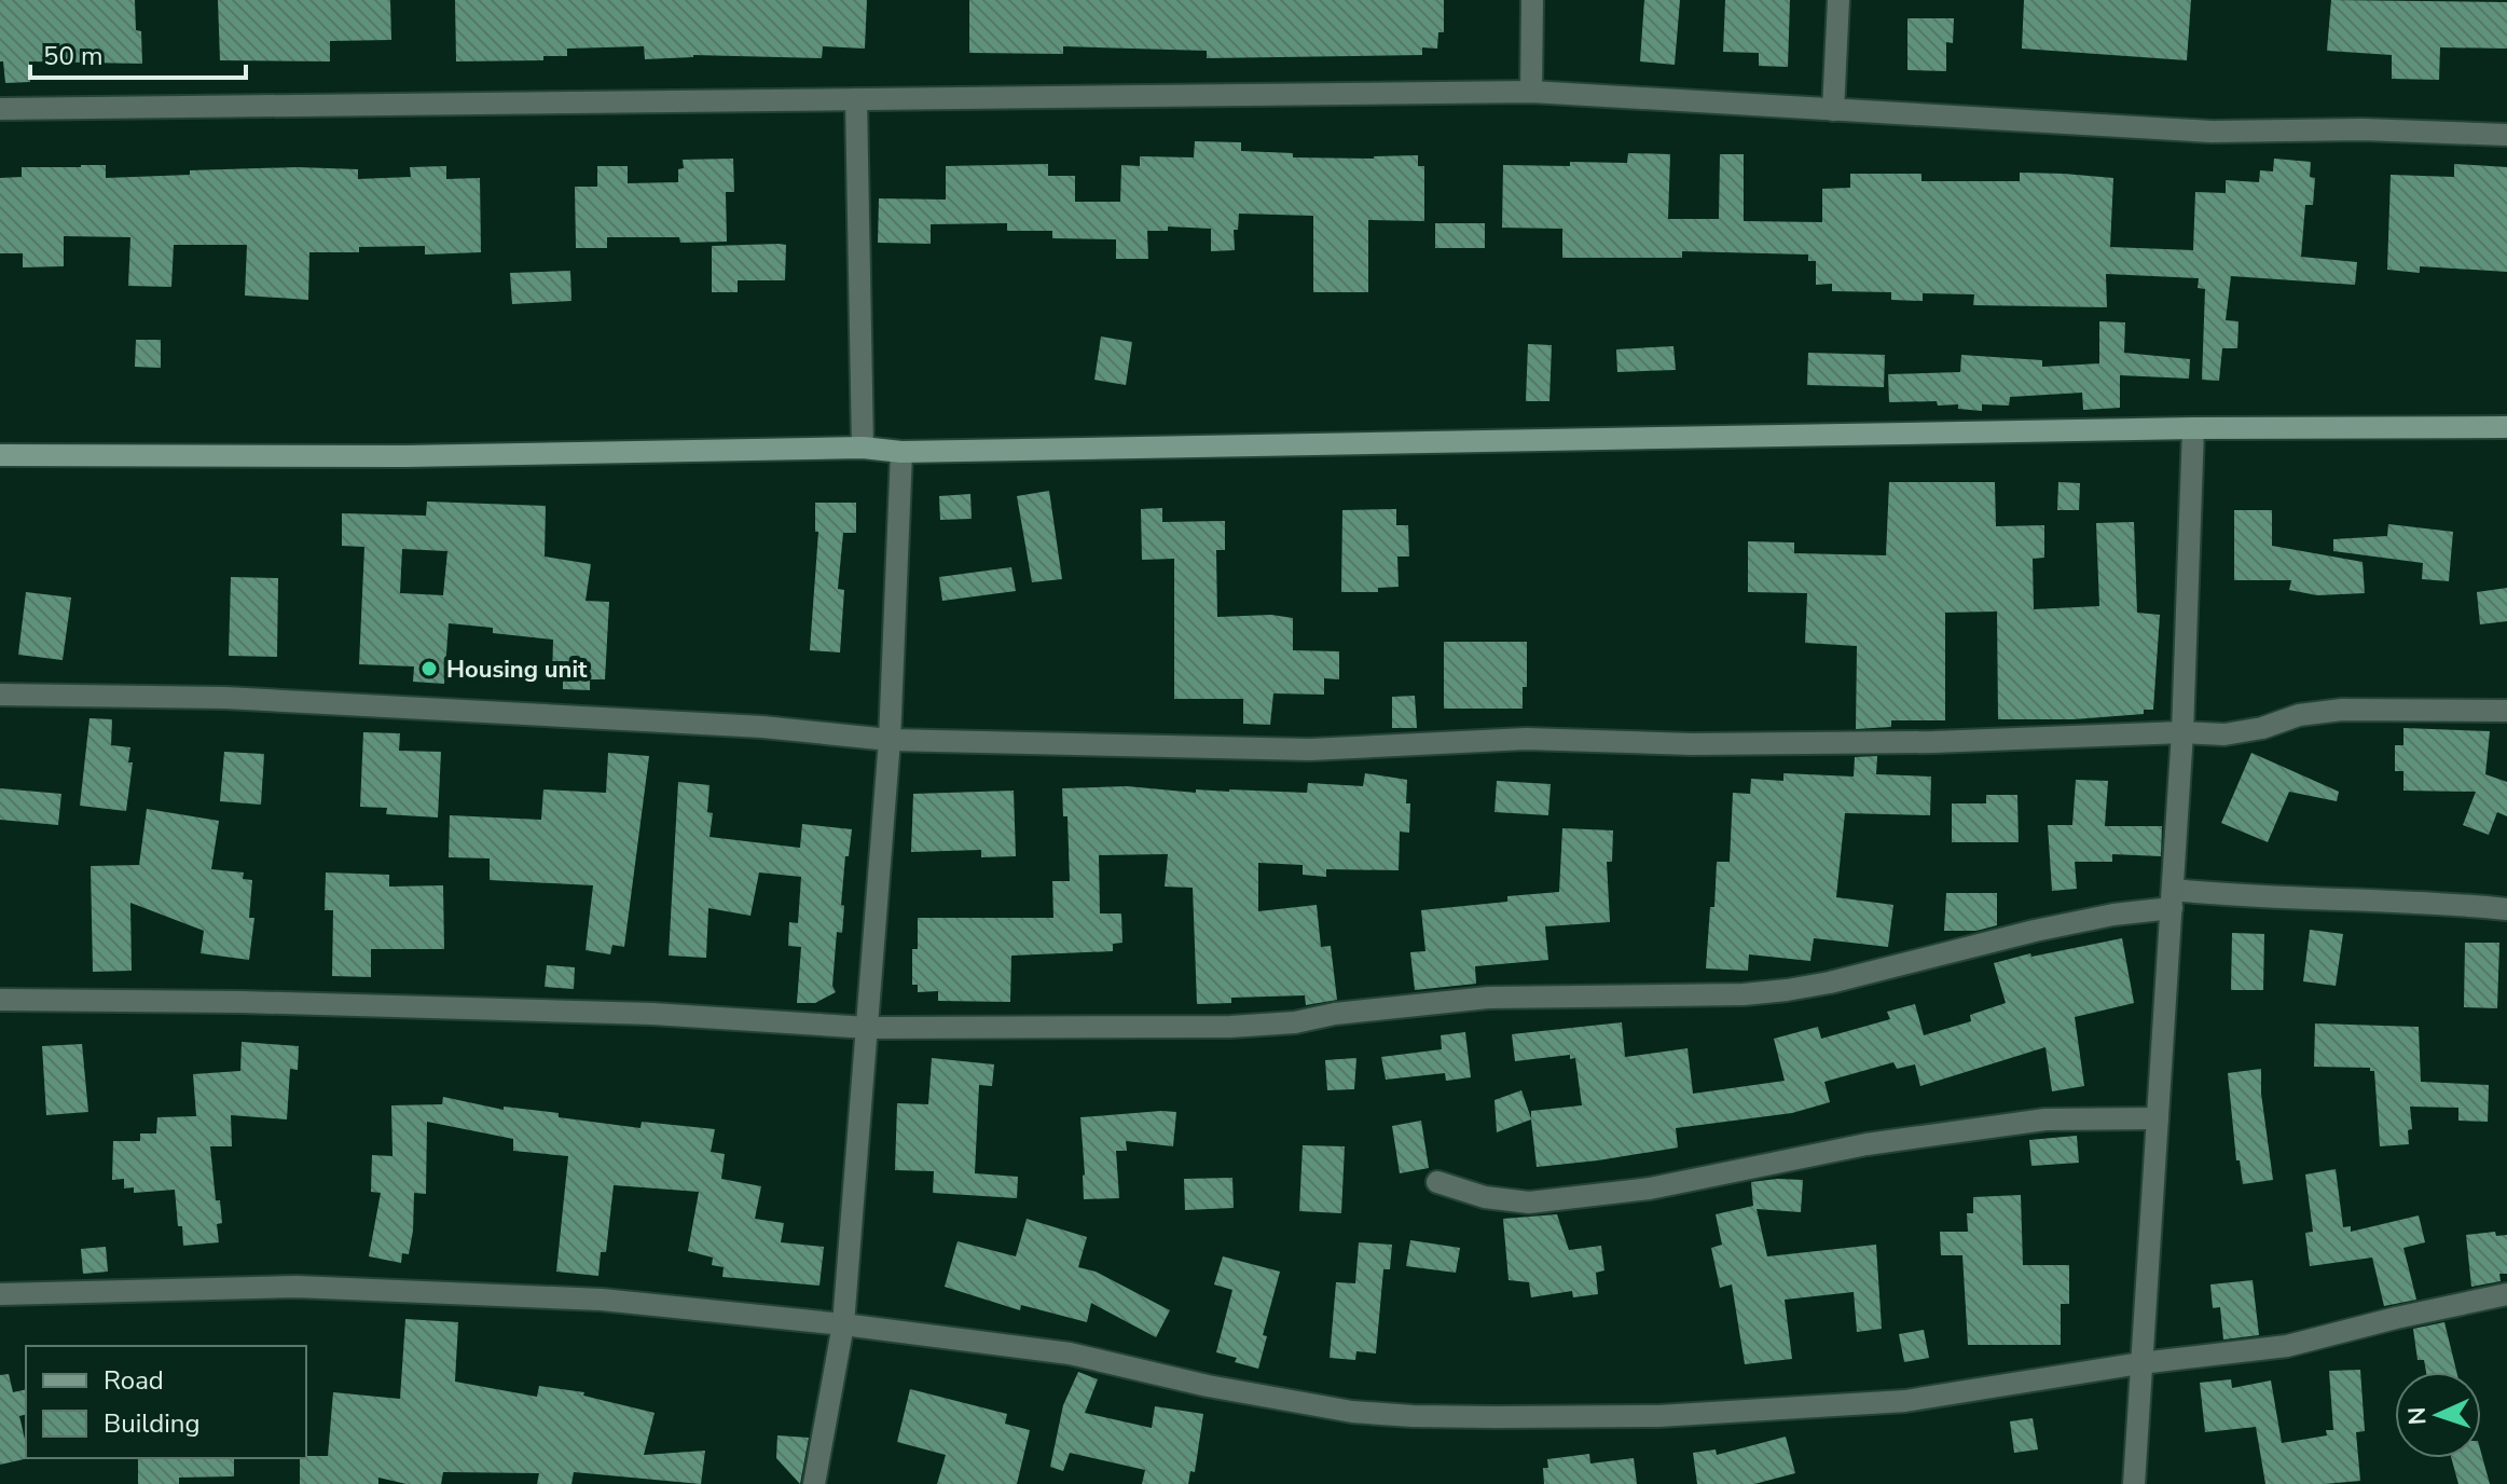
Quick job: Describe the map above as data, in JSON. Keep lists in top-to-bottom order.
{
  "places": ["Housing unit"],
  "legend": ["Road", "Building"],
  "scale_bar": "50 m",
  "north": "left"
}
